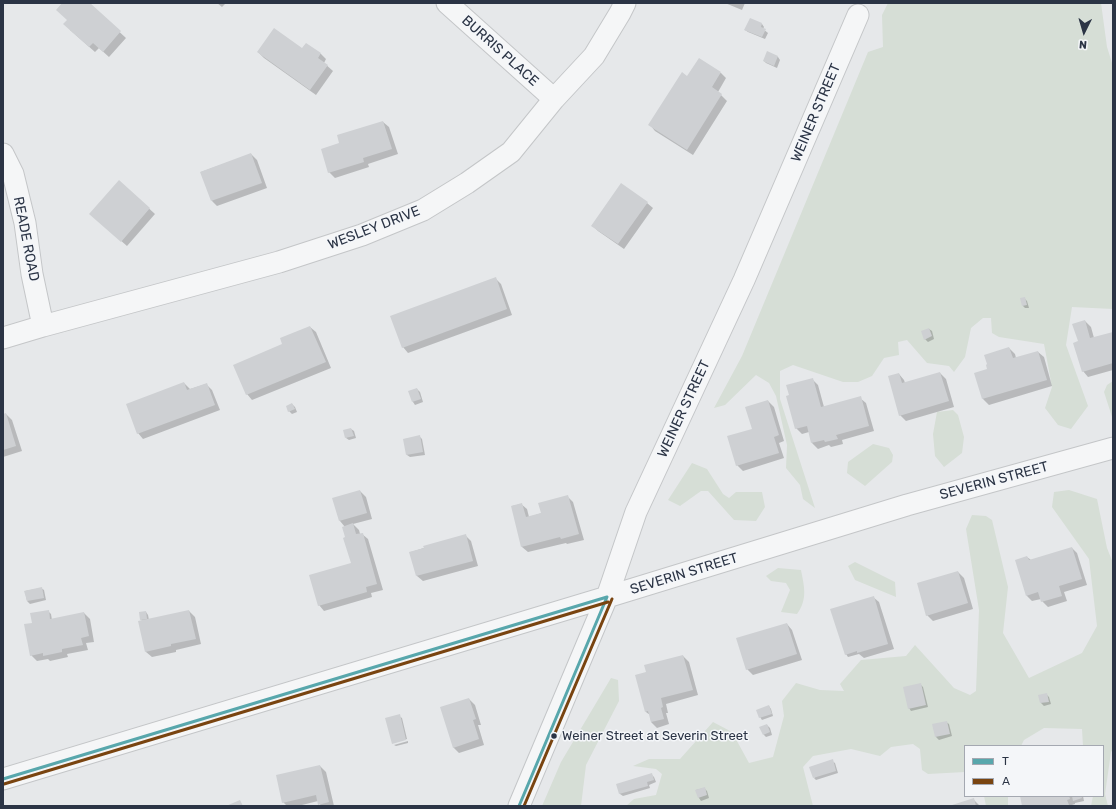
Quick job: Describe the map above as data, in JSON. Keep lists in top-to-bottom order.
{
  "streets": {
    "street": [
      "BURRIS PLACE",
      "WEINER STREET",
      "WESLEY DRIVE",
      "READE ROAD",
      "SEVERIN STREET"
    ]
  },
  "crossings": [
    ["BURRIS PLACE", "WESLEY DRIVE"],
    ["WEINER STREET", "SEVERIN STREET"],
    ["WESLEY DRIVE", "READE ROAD"]
  ],
  "places": ["Weiner Street at Severin Street"],
  "lines": ["transit line T", "transit line A"],
  "legend": ["T", "A"],
  "north": "bottom"
}
